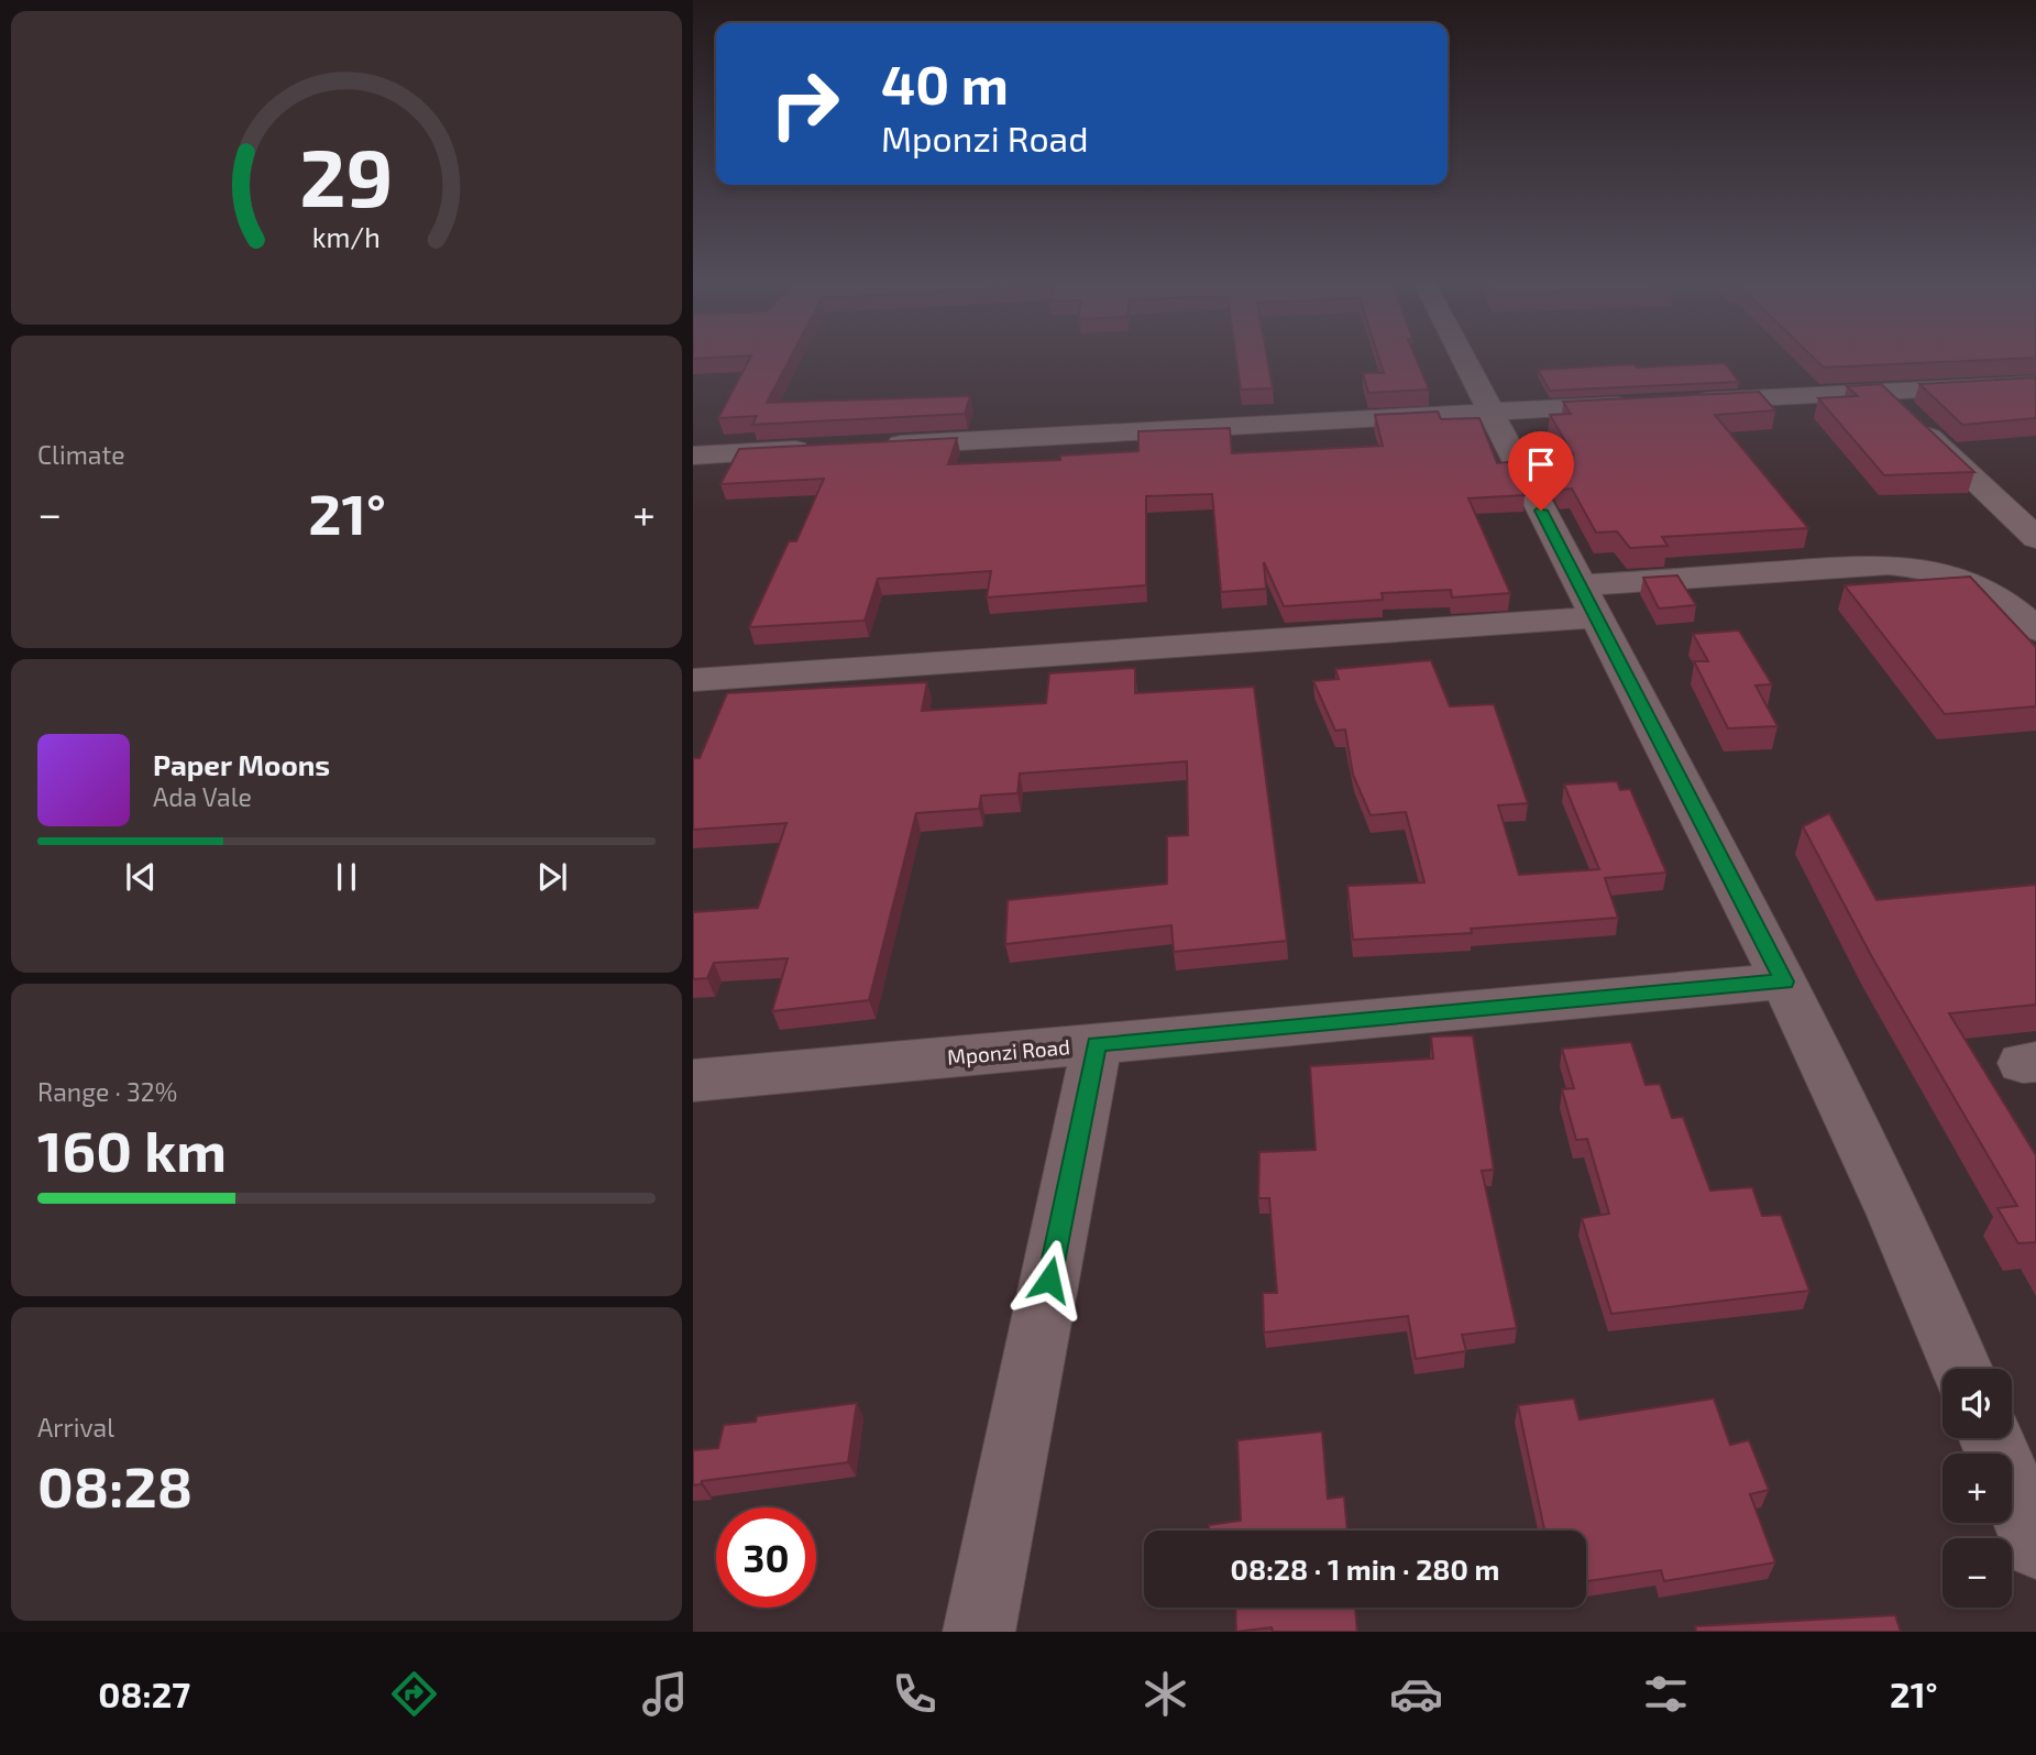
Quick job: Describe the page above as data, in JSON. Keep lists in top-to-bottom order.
{
  "streets": {
    "street": ["Mponzi Road"]
  },
  "page": {
    "turn": ["40 m", "Mponzi Road"],
    "tile": [
      "Climate",
      ["Range · 32%", "160 km"],
      ["Arrival", "08:28"]
    ],
    "heat": ["−", "21°", "+"],
    "song": ["Paper Moons", "Ada Vale"],
    "map_buttons": ["+", "−"],
    "limit": "30",
    "trip": "08:28 · 1 min · 280 m",
    "tabs": ["08:27", "21°"],
    "gauge": ["29", "km/h"]
  }
}
